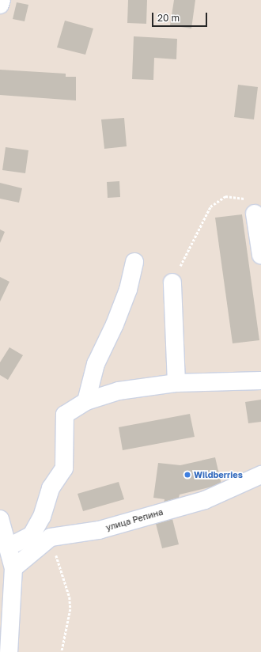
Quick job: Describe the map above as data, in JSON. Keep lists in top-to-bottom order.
{
  "streets": {
    "street": ["улица Репина"]
  },
  "places": ["Wildberries"],
  "scale_bar": "20 m"
}
